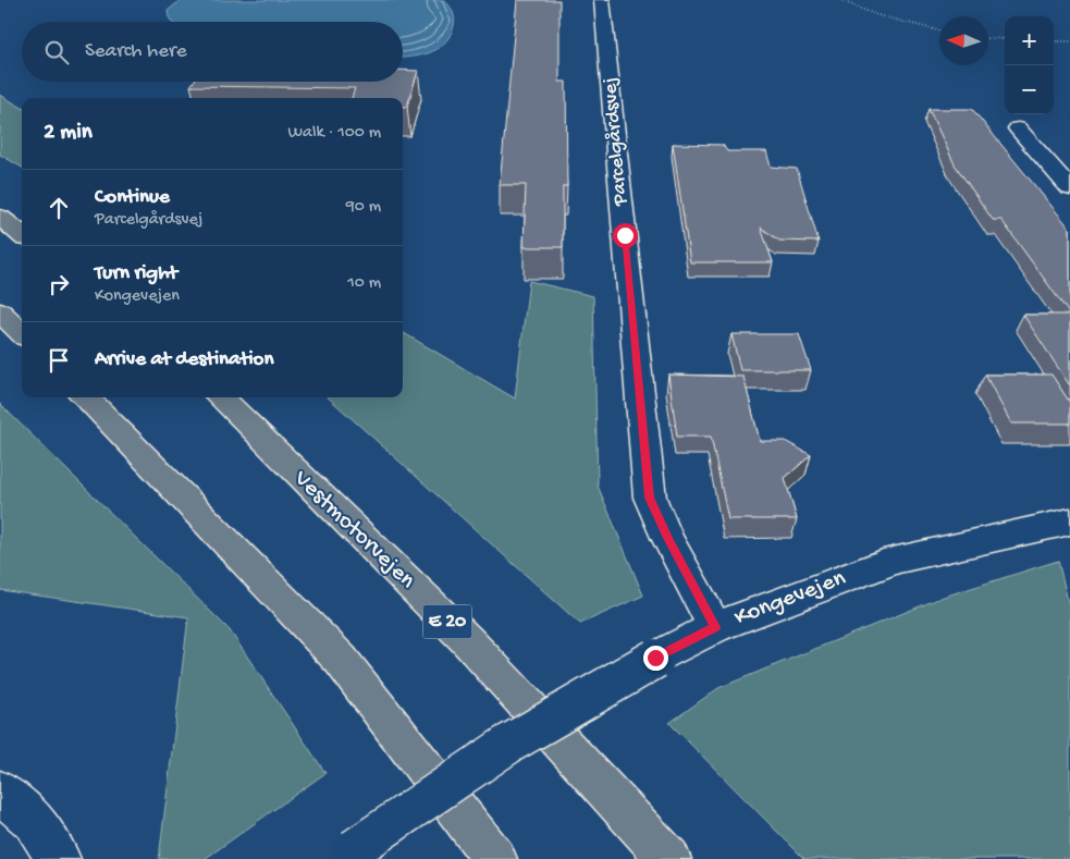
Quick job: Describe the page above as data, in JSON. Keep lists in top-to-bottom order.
{
  "streets": {
    "highway": ["Vestmotorvejen", "E 20"],
    "street": ["Parcelgårdsvej", "Kongevejen"]
  },
  "crossings": [
    ["Parcelgårdsvej", "Kongevejen"]
  ],
  "north": "left",
  "page": {
    "map_buttons": ["+", "−"],
    "search": "Search here",
    "heading": ["2 min", "Walk · 100 m"],
    "list": [
      ["Continue", "Parcelgårdsvej", "90 m"],
      ["Turn right", "Kongevejen", "10 m"],
      "Arrive at destination"
    ]
  }
}
